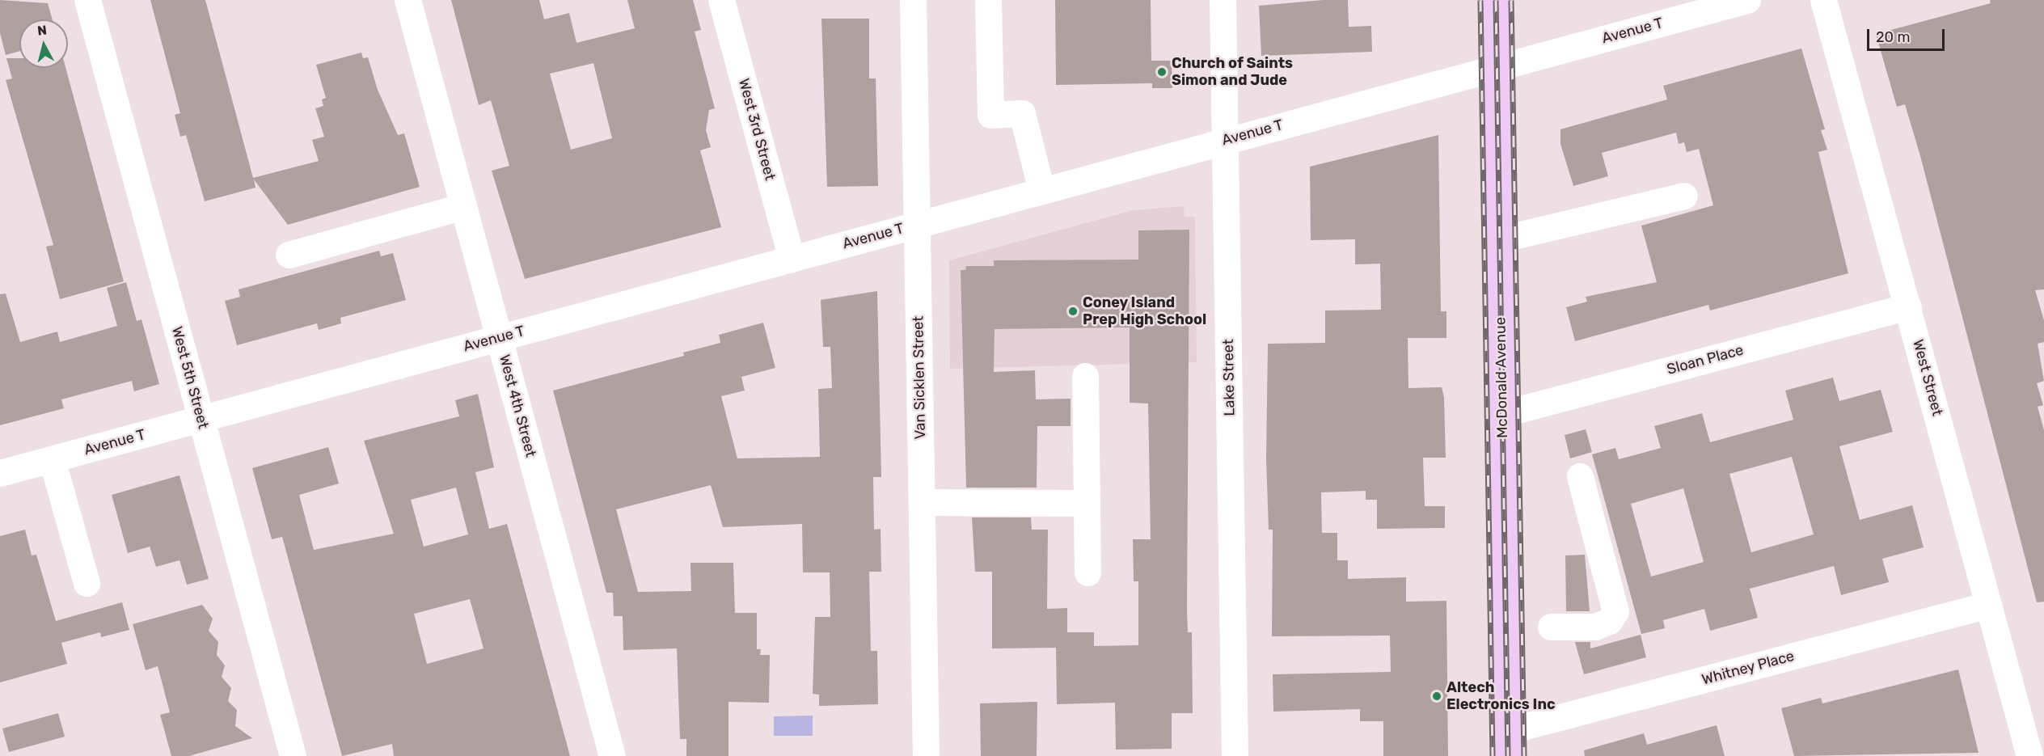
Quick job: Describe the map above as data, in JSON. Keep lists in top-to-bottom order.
{
  "streets": {
    "main road": ["McDonald Avenue"],
    "street": [
      "Avenue T",
      "West 3rd Street",
      "Sloan Place",
      "West 5th Street",
      "Van Sicklen Street",
      "Lake Street",
      "West Street",
      "West 4th Street",
      "Whitney Place"
    ]
  },
  "crossings": [
    ["Avenue T", "West 3rd Street"],
    ["Avenue T", "West 5th Street"],
    ["Avenue T", "Van Sicklen Street"],
    ["Avenue T", "Lake Street"],
    ["Avenue T", "McDonald Avenue"],
    ["Avenue T", "West 4th Street"],
    ["Sloan Place", "McDonald Avenue"],
    ["Sloan Place", "West Street"],
    ["McDonald Avenue", "Whitney Place"],
    ["West Street", "Whitney Place"]
  ],
  "places": ["Church of Saints Simon and Jude", "Coney Island Prep High School", "Altech Electronics Inc"],
  "scale_bar": "20 m",
  "north": "top"
}
